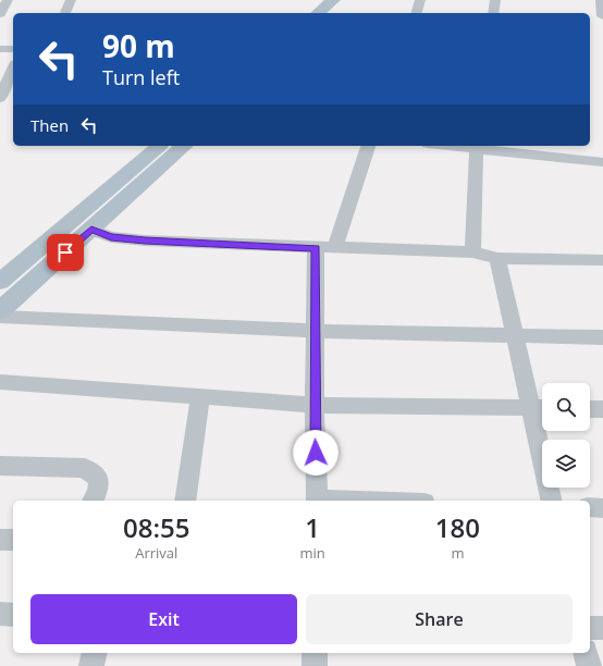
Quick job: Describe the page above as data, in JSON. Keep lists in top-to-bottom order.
{
  "page": {
    "turn": ["90 m", "Turn left"],
    "then": "Then",
    "eta": [
      "08:55",
      "Arrival",
      "1",
      "min",
      "180",
      "m"
    ],
    "buttons": ["Exit", "Share"]
  }
}
